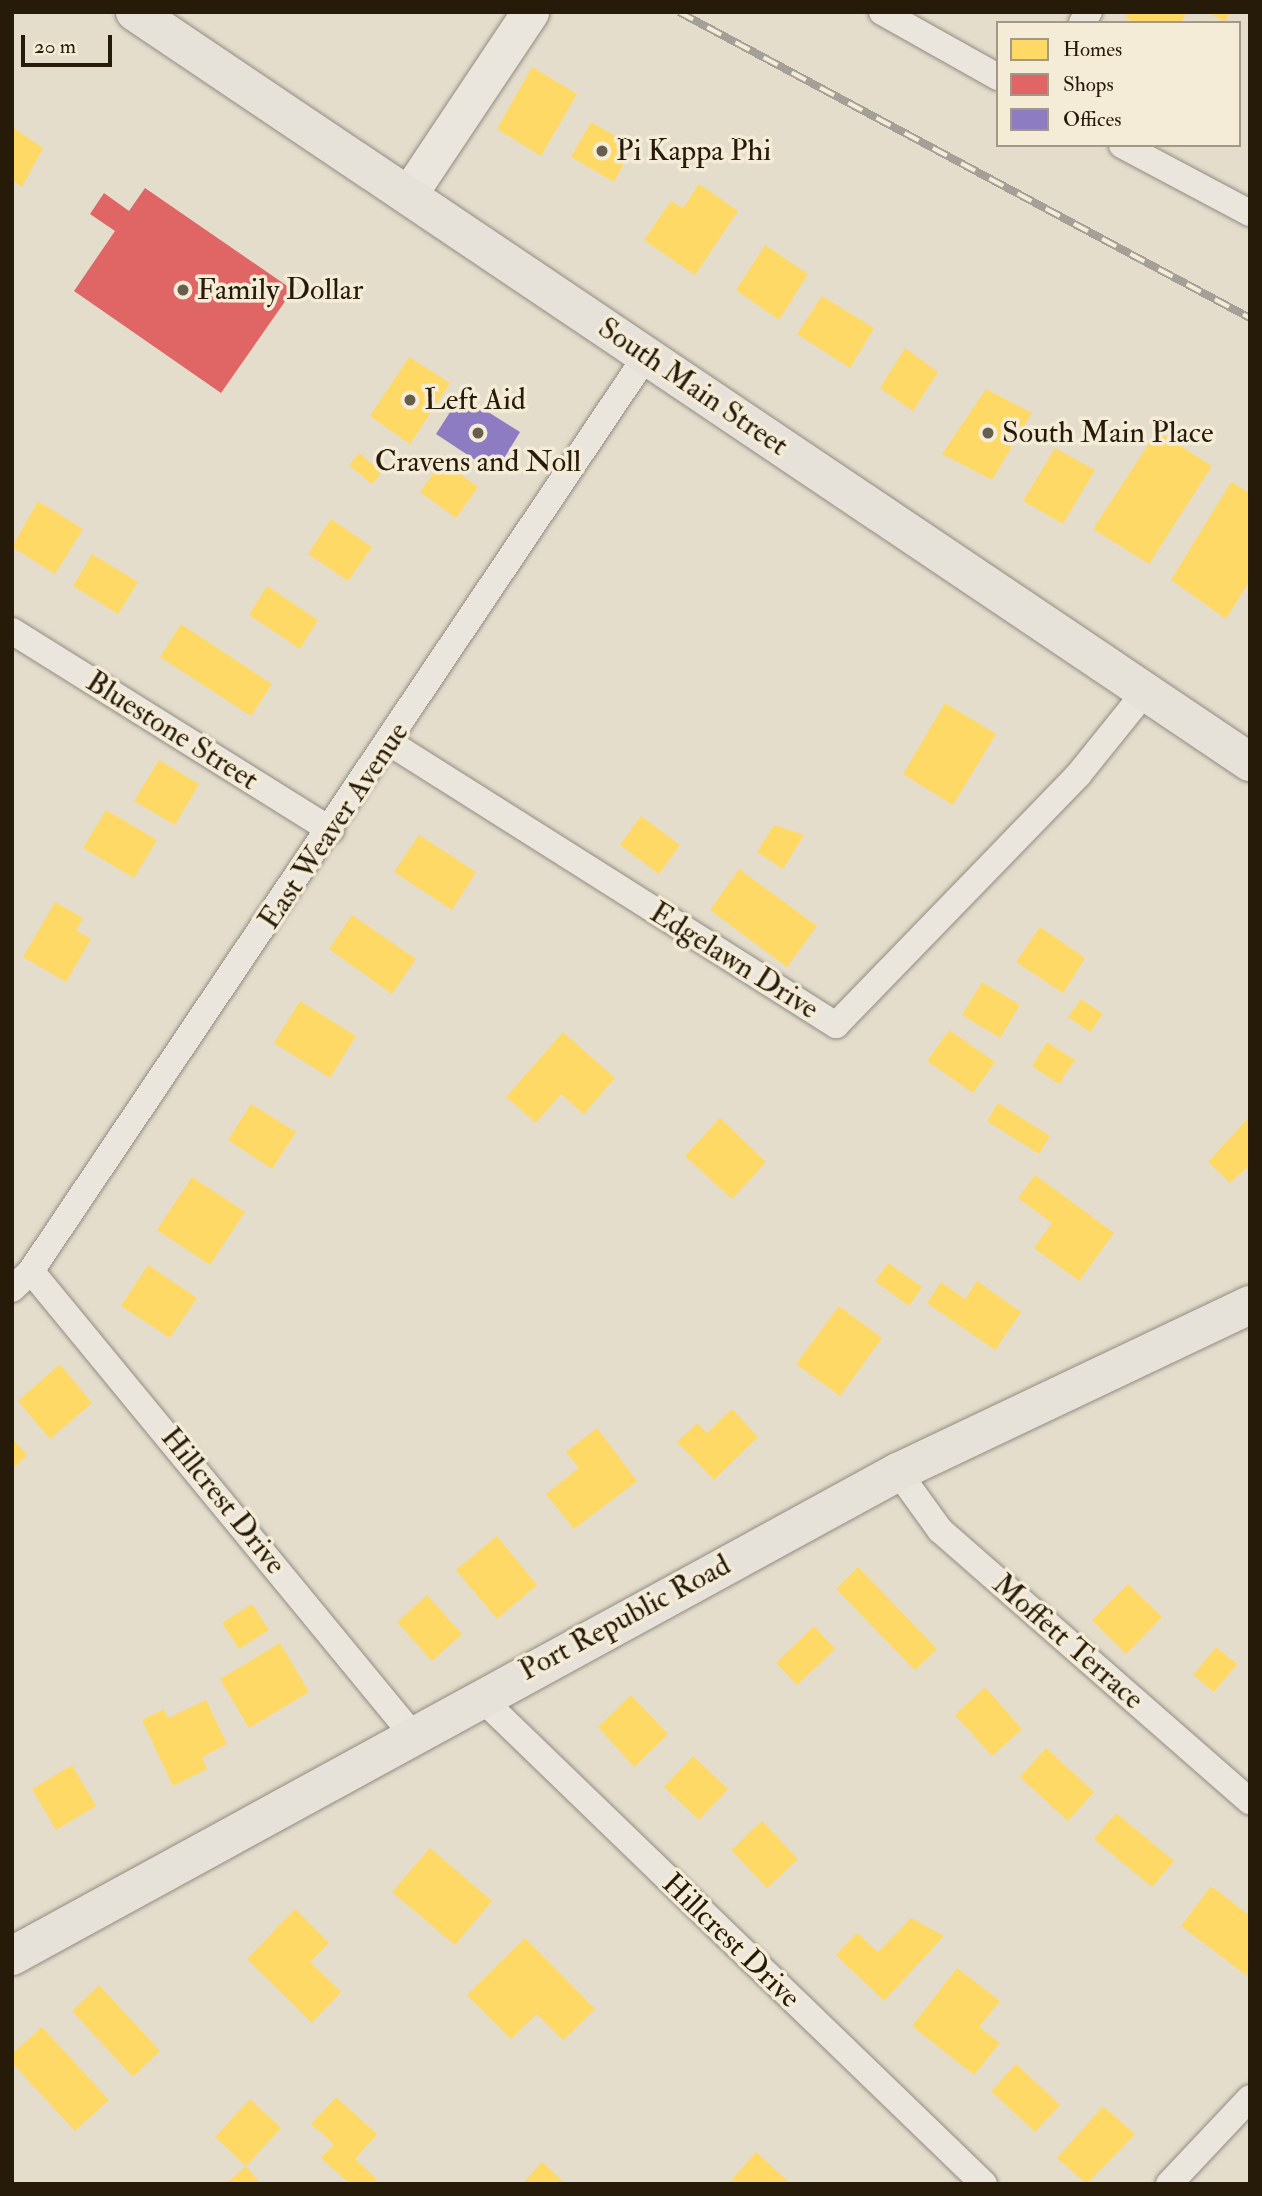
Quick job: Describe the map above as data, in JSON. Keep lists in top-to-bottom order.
{
  "streets": {
    "main road": ["South Main Street", "Port Republic Road"],
    "street": [
      "Bluestone Street",
      "East Weaver Avenue",
      "Edgelawn Drive",
      "Hillcrest Drive",
      "Moffett Terrace"
    ]
  },
  "crossings": [
    ["South Main Street", "East Weaver Avenue"],
    ["South Main Street", "Edgelawn Drive"],
    ["Bluestone Street", "East Weaver Avenue"],
    ["East Weaver Avenue", "Edgelawn Drive"],
    ["East Weaver Avenue", "Hillcrest Drive"],
    ["Hillcrest Drive", "Port Republic Road"],
    ["Port Republic Road", "Moffett Terrace"]
  ],
  "places": [
    "Pi Kappa Phi",
    "Family Dollar",
    "Left Aid",
    "Cravens and Noll",
    "South Main Place"
  ],
  "legend": ["Homes", "Shops", "Offices"],
  "scale_bar": "20 m"
}
